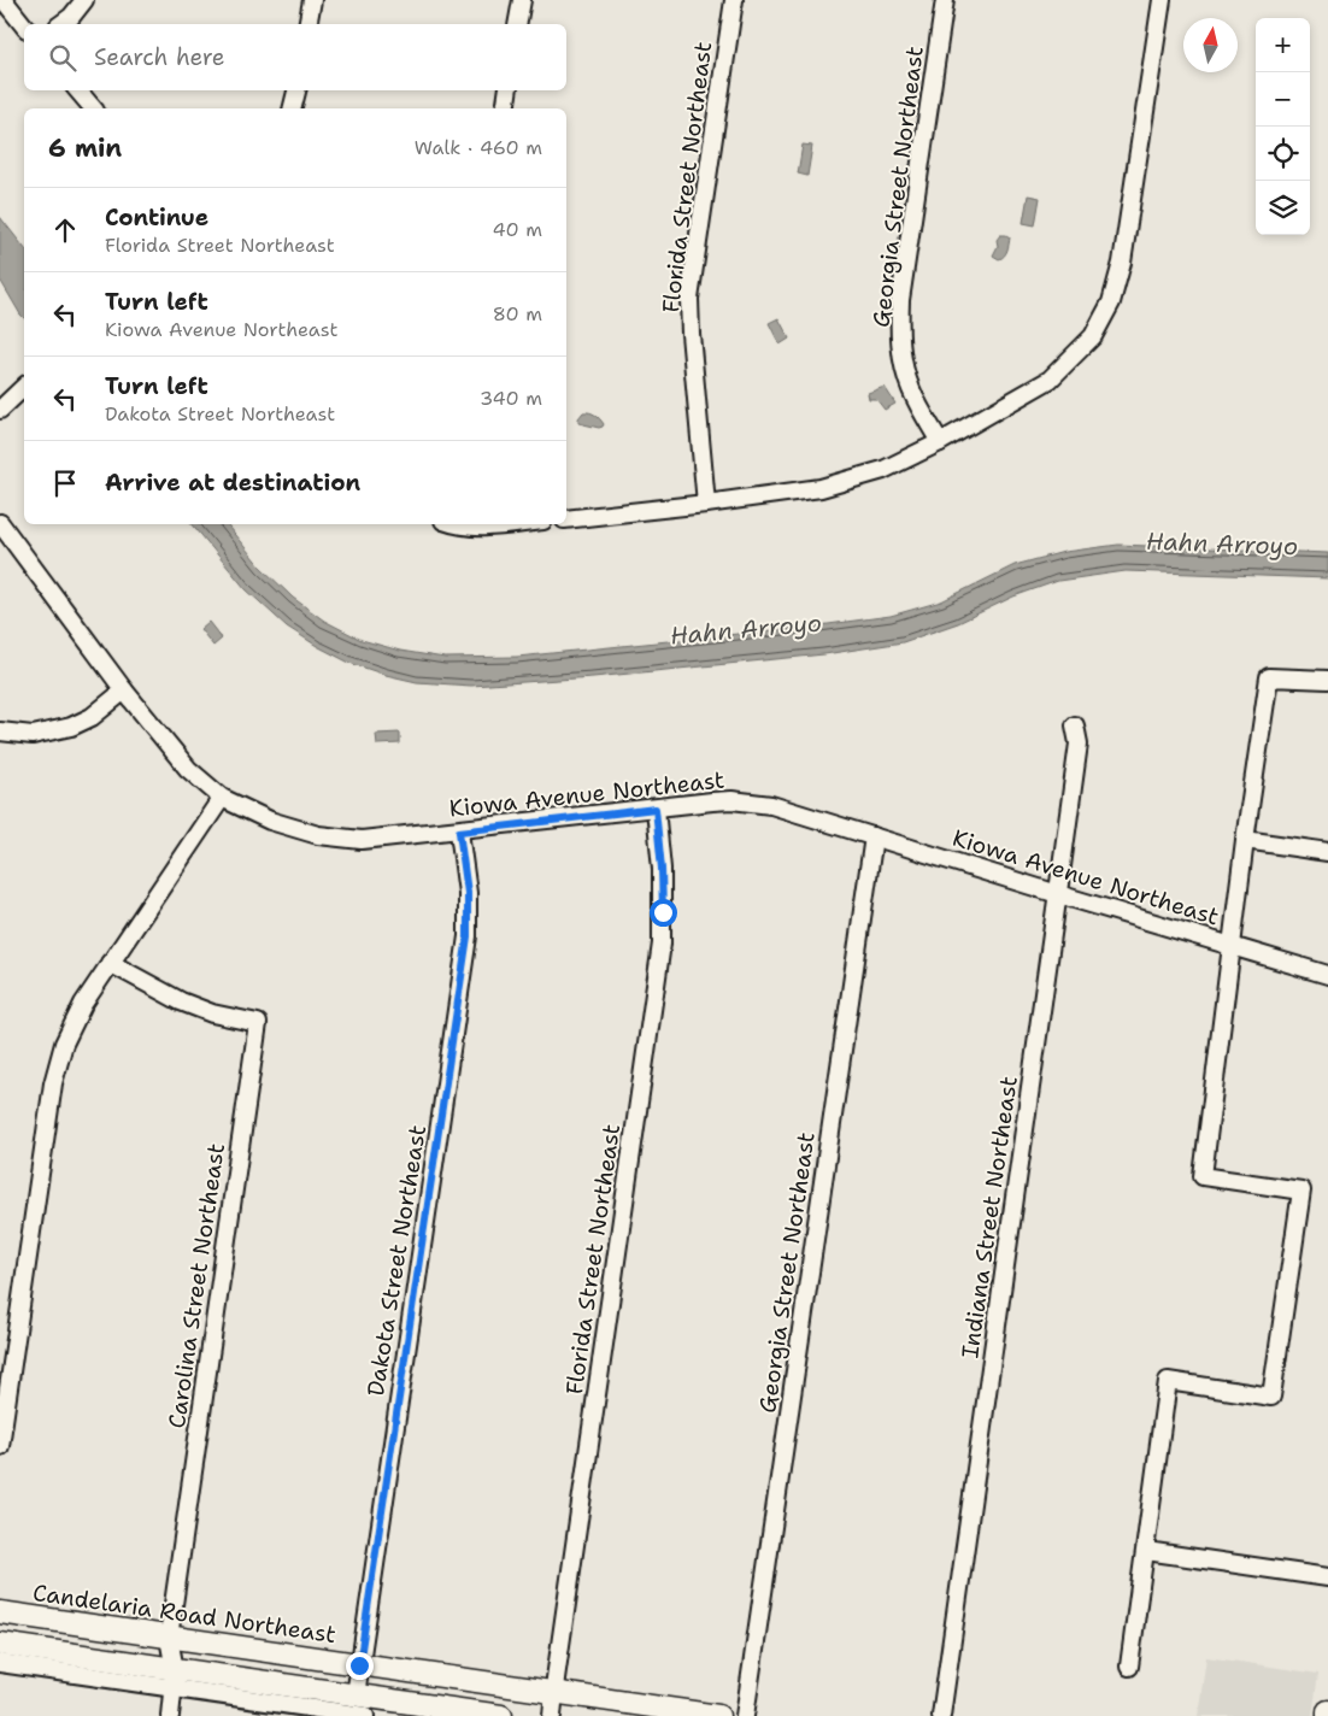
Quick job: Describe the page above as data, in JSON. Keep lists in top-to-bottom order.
{
  "streets": {
    "main road": ["Candelaria Road Northeast"],
    "street": [
      "Florida Street Northeast",
      "Georgia Street Northeast",
      "Kiowa Avenue Northeast",
      "Indiana Street Northeast",
      "Dakota Street Northeast",
      "Carolina Street Northeast"
    ]
  },
  "crossings": [
    ["Florida Street Northeast", "Kiowa Avenue Northeast"],
    ["Florida Street Northeast", "Candelaria Road Northeast"],
    ["Georgia Street Northeast", "Kiowa Avenue Northeast"],
    ["Kiowa Avenue Northeast", "Indiana Street Northeast"],
    ["Kiowa Avenue Northeast", "Dakota Street Northeast"],
    ["Dakota Street Northeast", "Candelaria Road Northeast"],
    ["Carolina Street Northeast", "Candelaria Road Northeast"]
  ],
  "water": ["Hahn Arroyo"],
  "north": "top",
  "page": {
    "map_buttons": ["+", "−"],
    "search": "Search here",
    "heading": ["6 min", "Walk · 460 m"],
    "list": [
      ["Continue", "Florida Street Northeast", "40 m"],
      ["Turn left", "Kiowa Avenue Northeast", "80 m"],
      ["Turn left", "Dakota Street Northeast", "340 m"],
      "Arrive at destination"
    ]
  }
}
